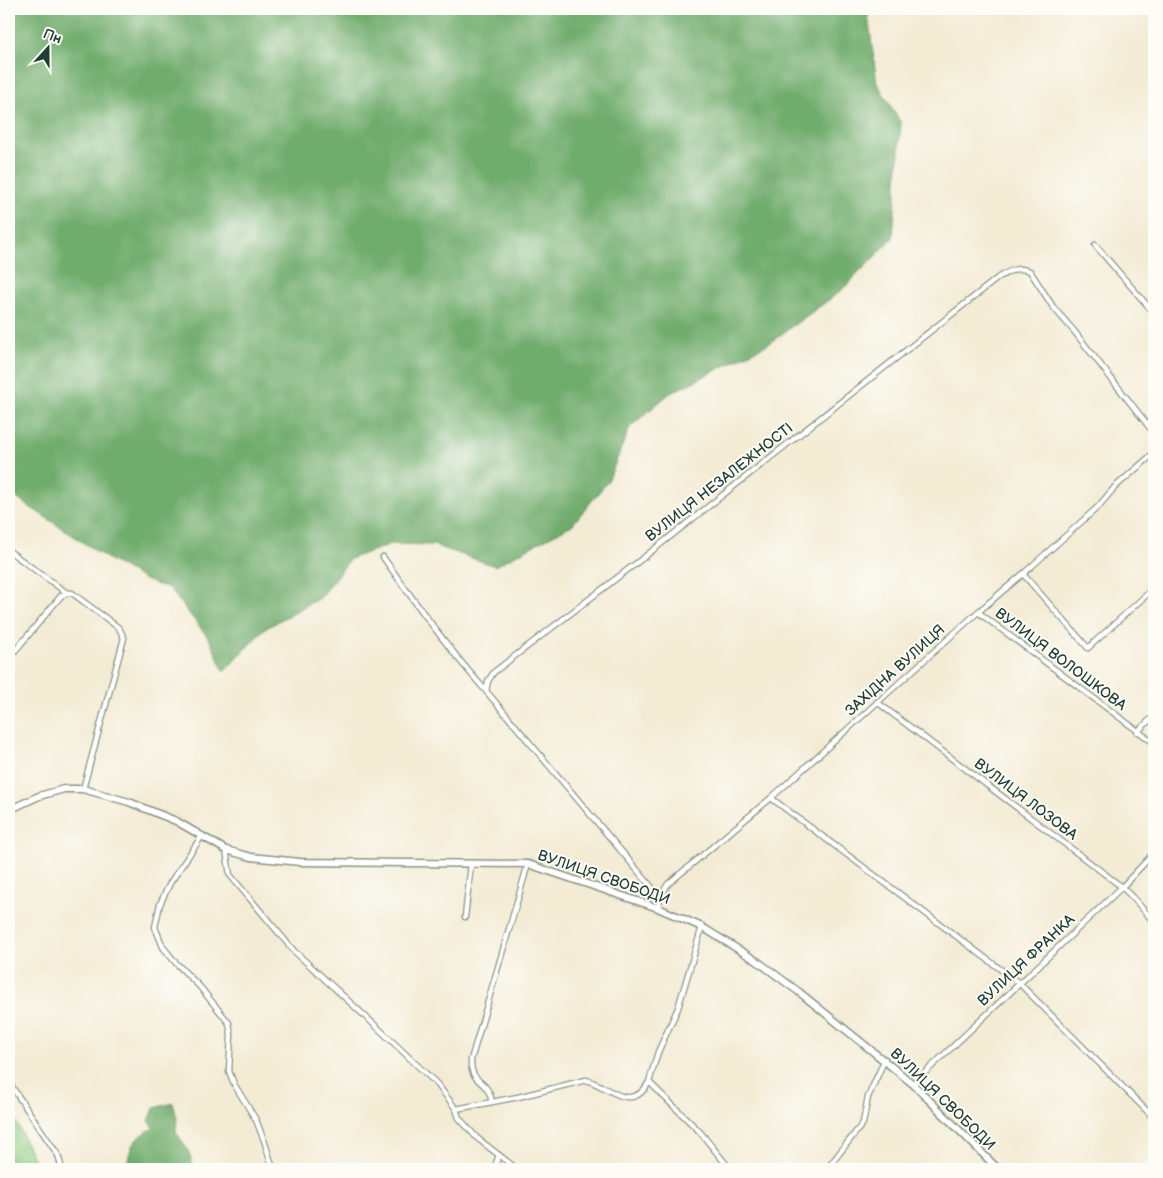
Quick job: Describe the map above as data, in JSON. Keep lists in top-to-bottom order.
{
  "streets": {
    "street": [
      "ВУЛИЦЯ НЕЗАЛЕЖНОСТІ",
      "ВУЛИЦЯ ВОЛОШКОВА",
      "ЗАХІДНА ВУЛИЦЯ",
      "ВУЛИЦЯ ЛОЗОВА",
      "ВУЛИЦЯ СВОБОДИ",
      "ВУЛИЦЯ ФРАНКА"
    ]
  },
  "crossings": [
    ["ВУЛИЦЯ ВОЛОШКОВА", "ЗАХІДНА ВУЛИЦЯ"],
    ["ЗАХІДНА ВУЛИЦЯ", "ВУЛИЦЯ ЛОЗОВА"],
    ["ЗАХІДНА ВУЛИЦЯ", "ВУЛИЦЯ СВОБОДИ"],
    ["ВУЛИЦЯ ЛОЗОВА", "ВУЛИЦЯ ФРАНКА"],
    ["ВУЛИЦЯ СВОБОДИ", "ВУЛИЦЯ ФРАНКА"]
  ],
  "north": "top"
}
